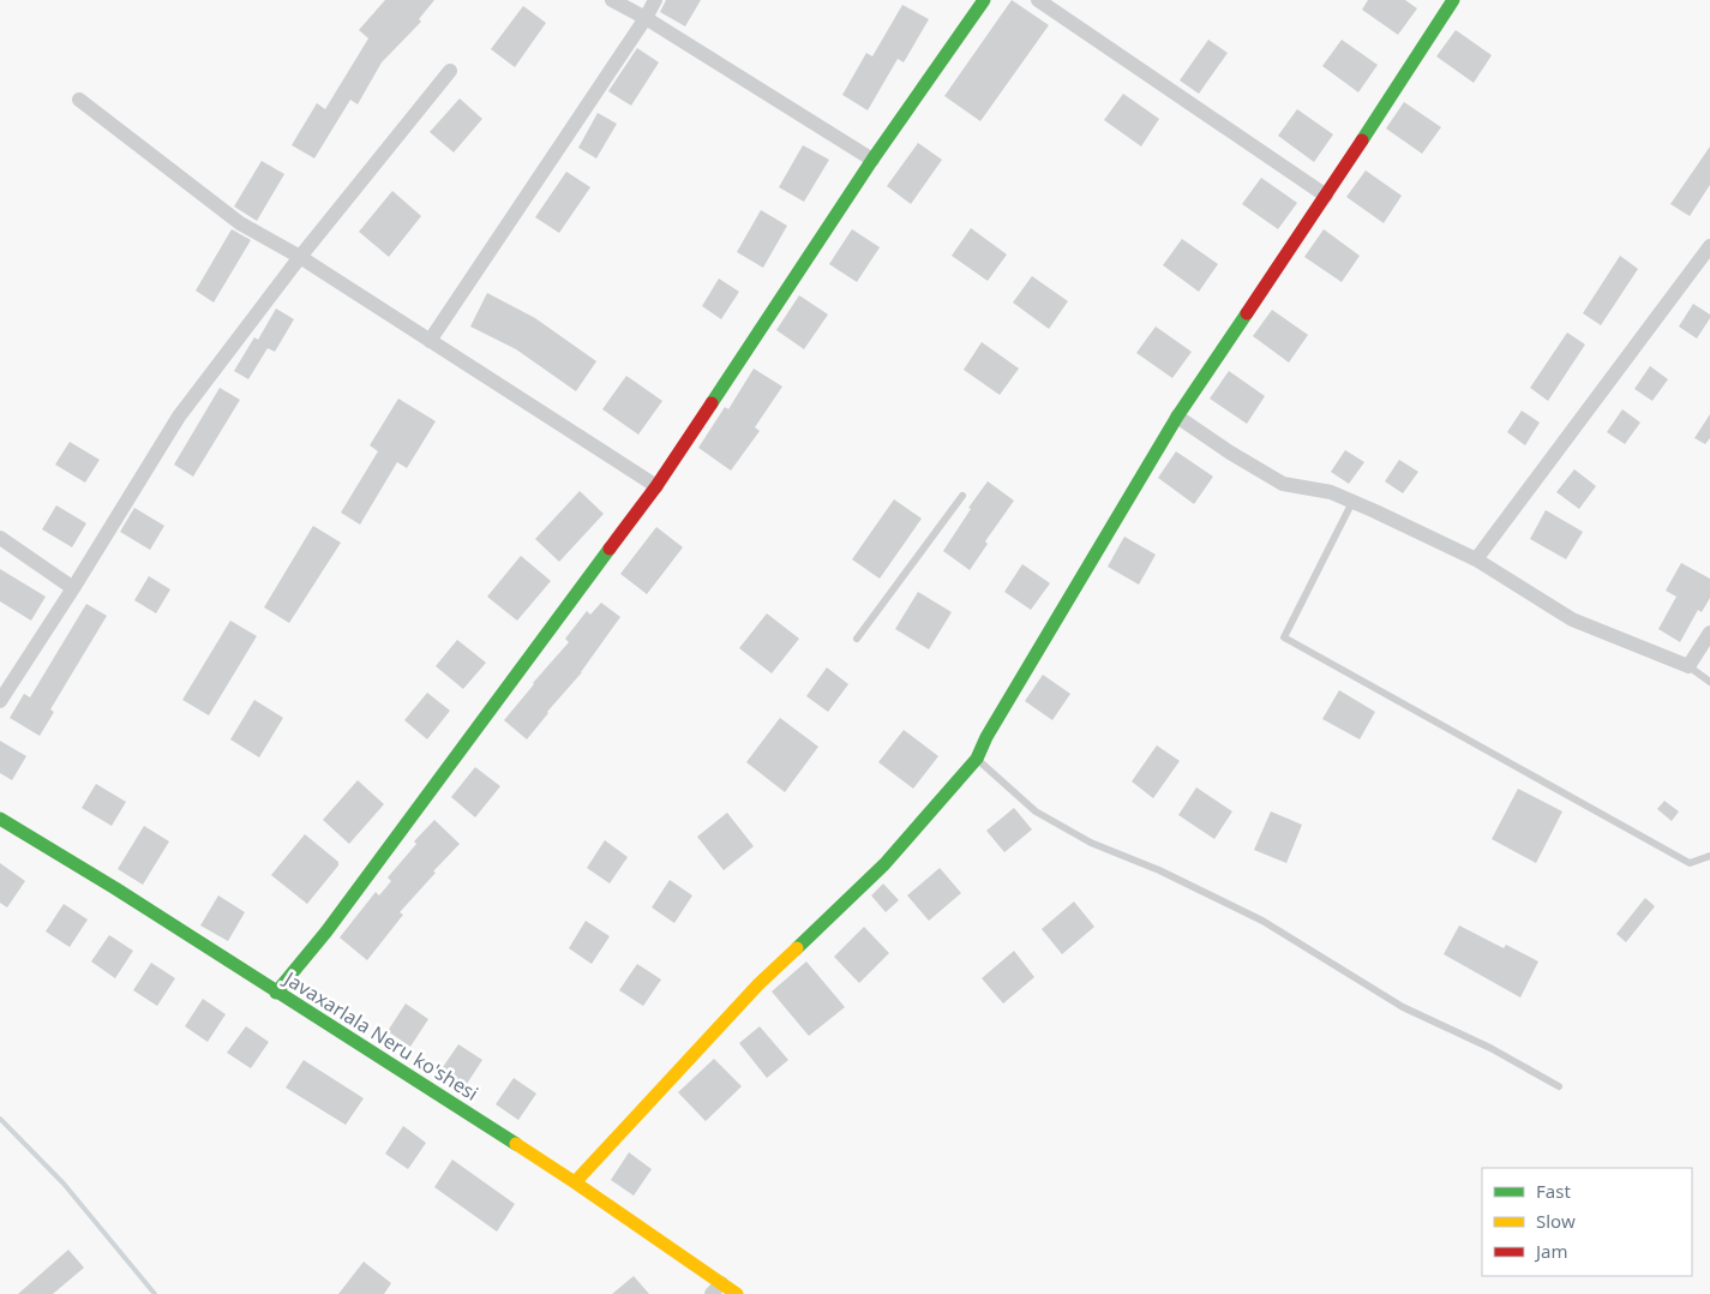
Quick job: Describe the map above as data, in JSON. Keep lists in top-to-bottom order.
{
  "streets": {
    "street": ["Javaxarlala Neru ko'shesi"]
  },
  "legend": ["Fast", "Slow", "Jam"]
}
